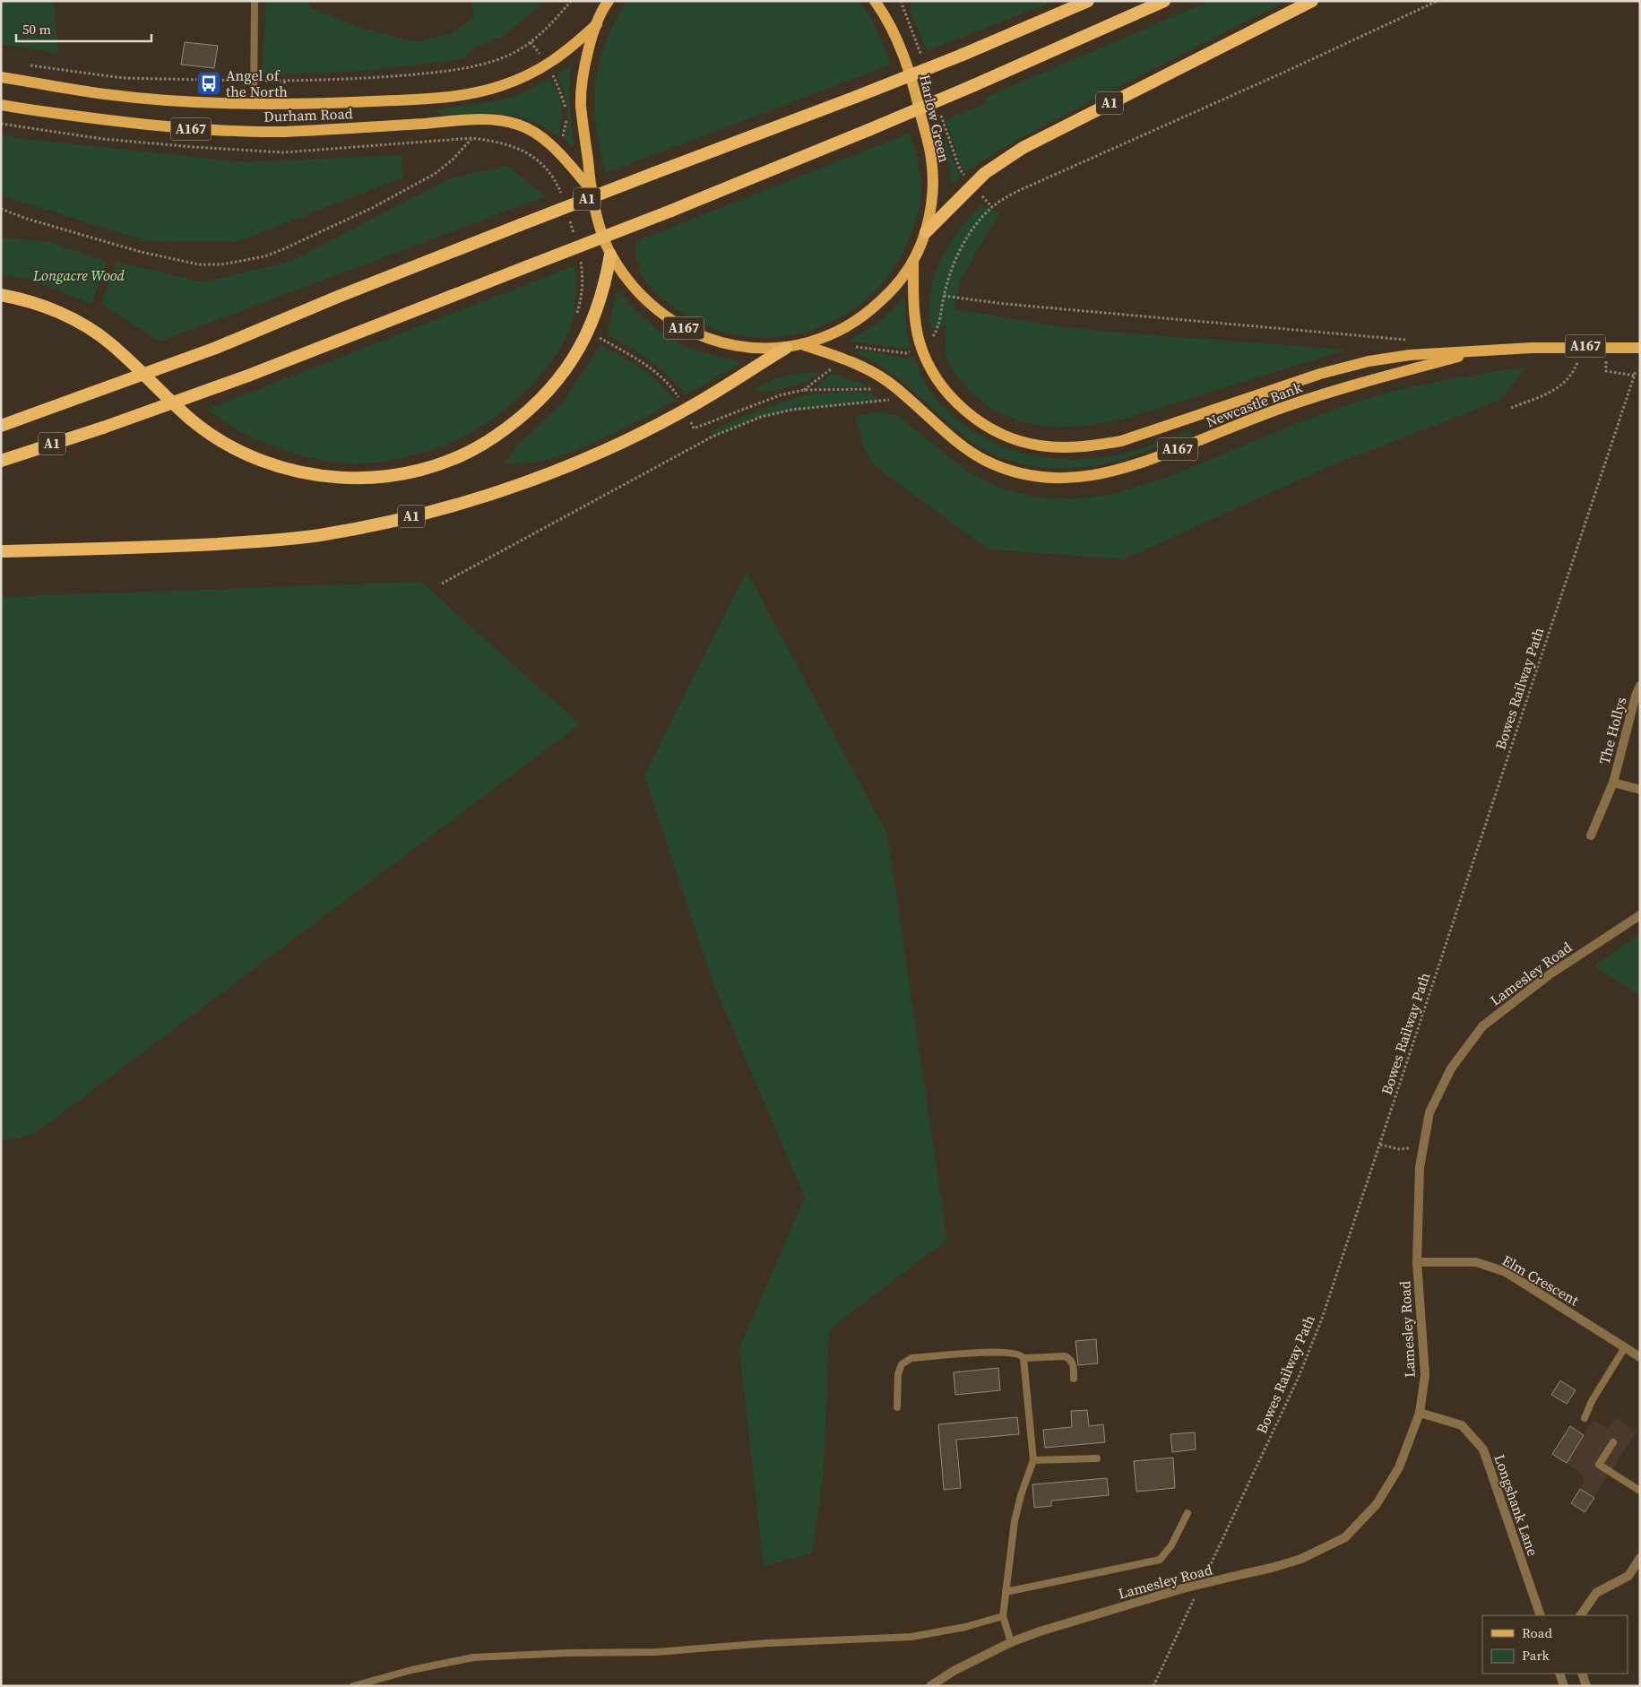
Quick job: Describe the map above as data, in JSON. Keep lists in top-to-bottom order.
{
  "streets": {
    "highway": ["A1"],
    "main road": [
      "Durham Road",
      "Harlow Green",
      "A167",
      "Newcastle Bank"
    ],
    "street": [
      "The Hollys",
      "Lamesley Road",
      "Elm Crescent",
      "Longshank Lane"
    ],
    "path": ["Bowes Railway Path"]
  },
  "crossings": [
    ["A1", "Harlow Green"],
    ["Durham Road", "Harlow Green"],
    ["Harlow Green", "Newcastle Bank"],
    ["Lamesley Road", "Elm Crescent"],
    ["Lamesley Road", "Longshank Lane"]
  ],
  "parks": ["Longacre Wood"],
  "places": {
    "bus stop": ["Angel of the North"]
  },
  "legend": ["Road", "Park"],
  "scale_bar": "50 m"
}
